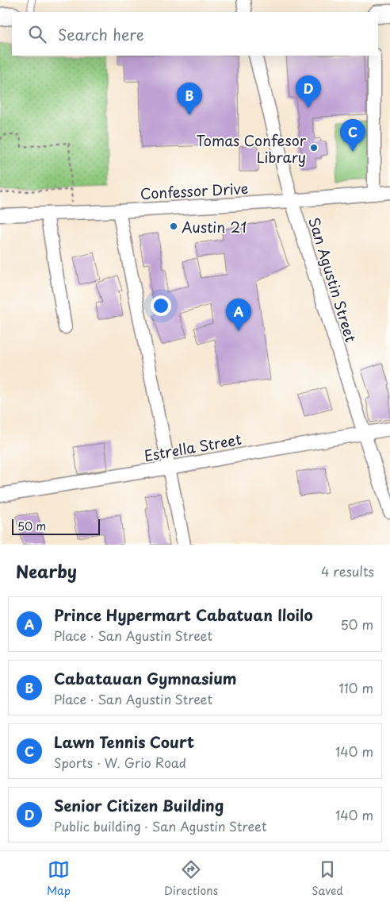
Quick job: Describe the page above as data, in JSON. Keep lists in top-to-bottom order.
{
  "streets": {
    "street": ["Confessor Drive", "San Agustin Street", "Estrella Street"]
  },
  "crossings": [
    ["Confessor Drive", "San Agustin Street"],
    ["San Agustin Street", "Estrella Street"]
  ],
  "places": ["Tomas Confesor Library", "Austin 21"],
  "scale_bar": "50 m",
  "page": {
    "search": "Search here",
    "pins": [
      "D",
      "B",
      "C",
      "A"
    ],
    "scale": "50 m",
    "heading": ["Nearby", "4 results"],
    "list": [
      {
        "mark": "A",
        "name": "Prince Hypermart Cabatuan Iloilo",
        "note": "Place · San Agustin Street",
        "value": "50 m"
      },
      {
        "mark": "B",
        "name": "Cabatauan Gymnasium",
        "note": "Place · San Agustin Street",
        "value": "110 m"
      },
      {
        "mark": "C",
        "name": "Lawn Tennis Court",
        "note": "Sports · W. Grio Road",
        "value": "140 m"
      },
      {
        "mark": "D",
        "name": "Senior Citizen Building",
        "note": "Public building · San Agustin Street",
        "value": "140 m"
      }
    ],
    "nav": ["Map", "Directions", "Saved"]
  }
}
